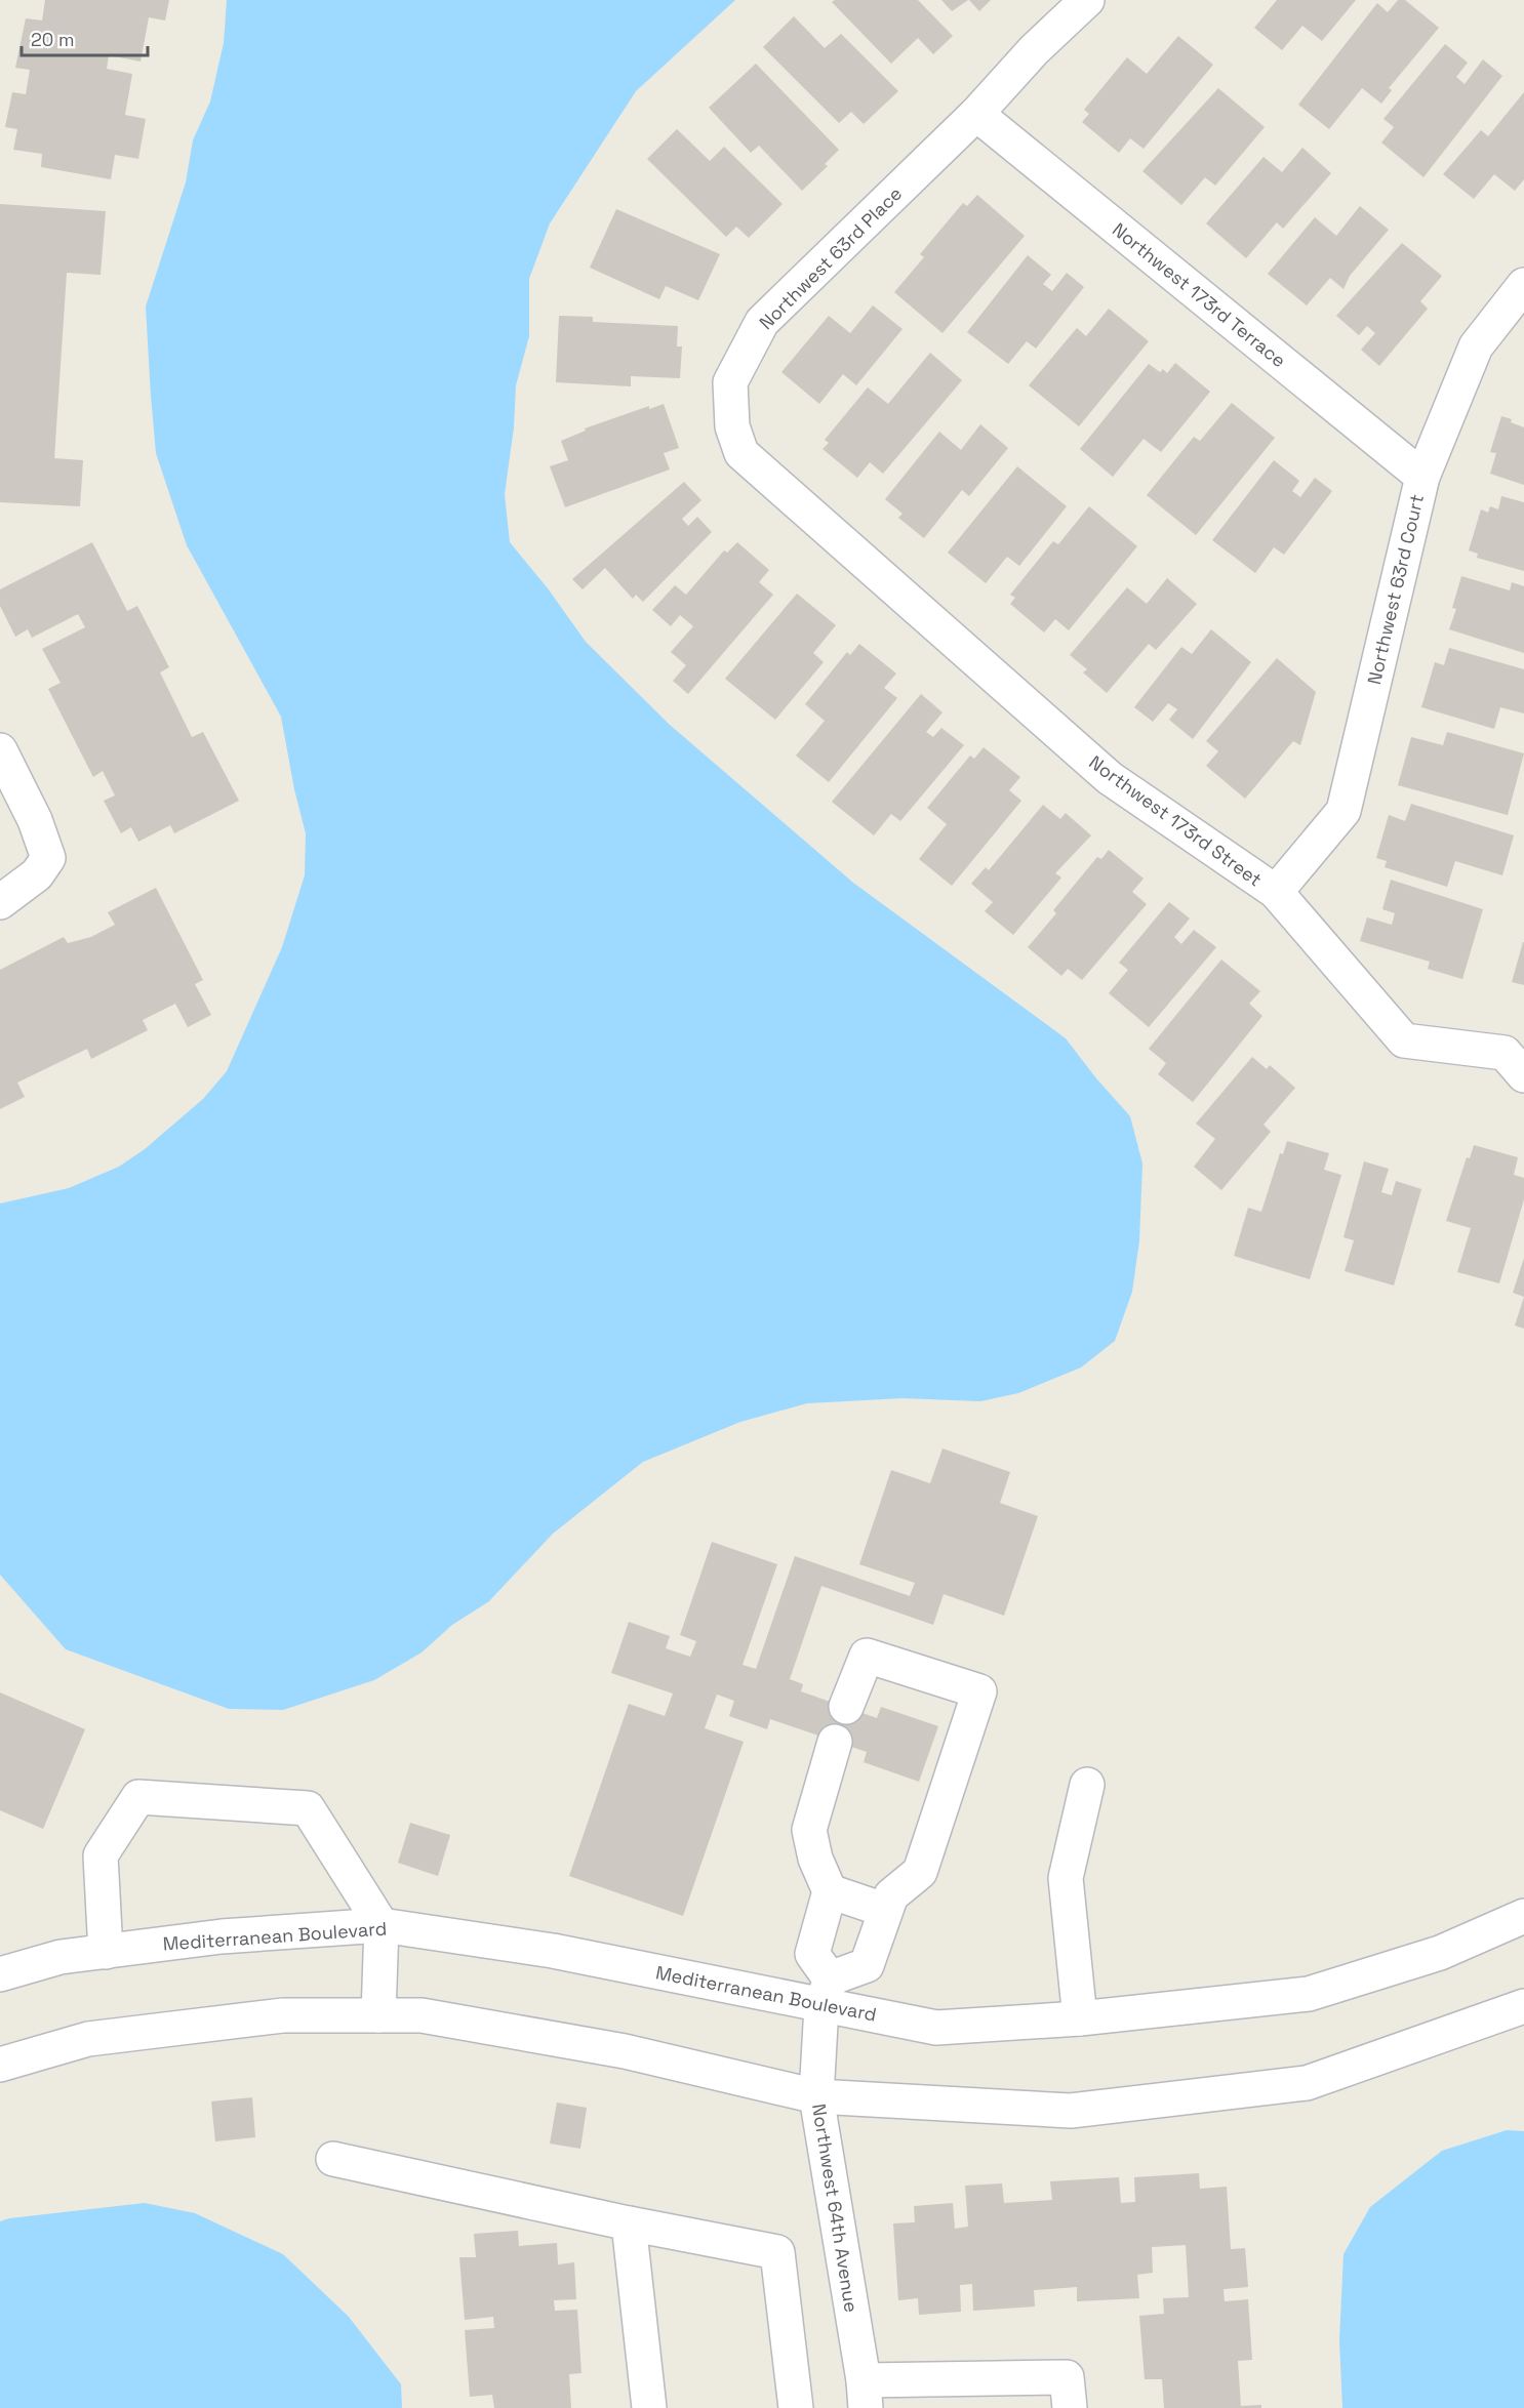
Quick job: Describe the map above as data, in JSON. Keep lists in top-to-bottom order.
{
  "streets": {
    "street": [
      "Northwest 63rd Place",
      "Northwest 173rd Terrace",
      "Northwest 63rd Court",
      "Northwest 173rd Street",
      "Mediterranean Boulevard",
      "Northwest 64th Avenue"
    ]
  },
  "crossings": [
    ["Northwest 63rd Place", "Northwest 173rd Terrace"],
    ["Northwest 63rd Place", "Northwest 173rd Street"],
    ["Northwest 173rd Terrace", "Northwest 63rd Court"],
    ["Northwest 63rd Court", "Northwest 173rd Street"],
    ["Mediterranean Boulevard", "Northwest 64th Avenue"]
  ],
  "scale_bar": "20 m"
}
